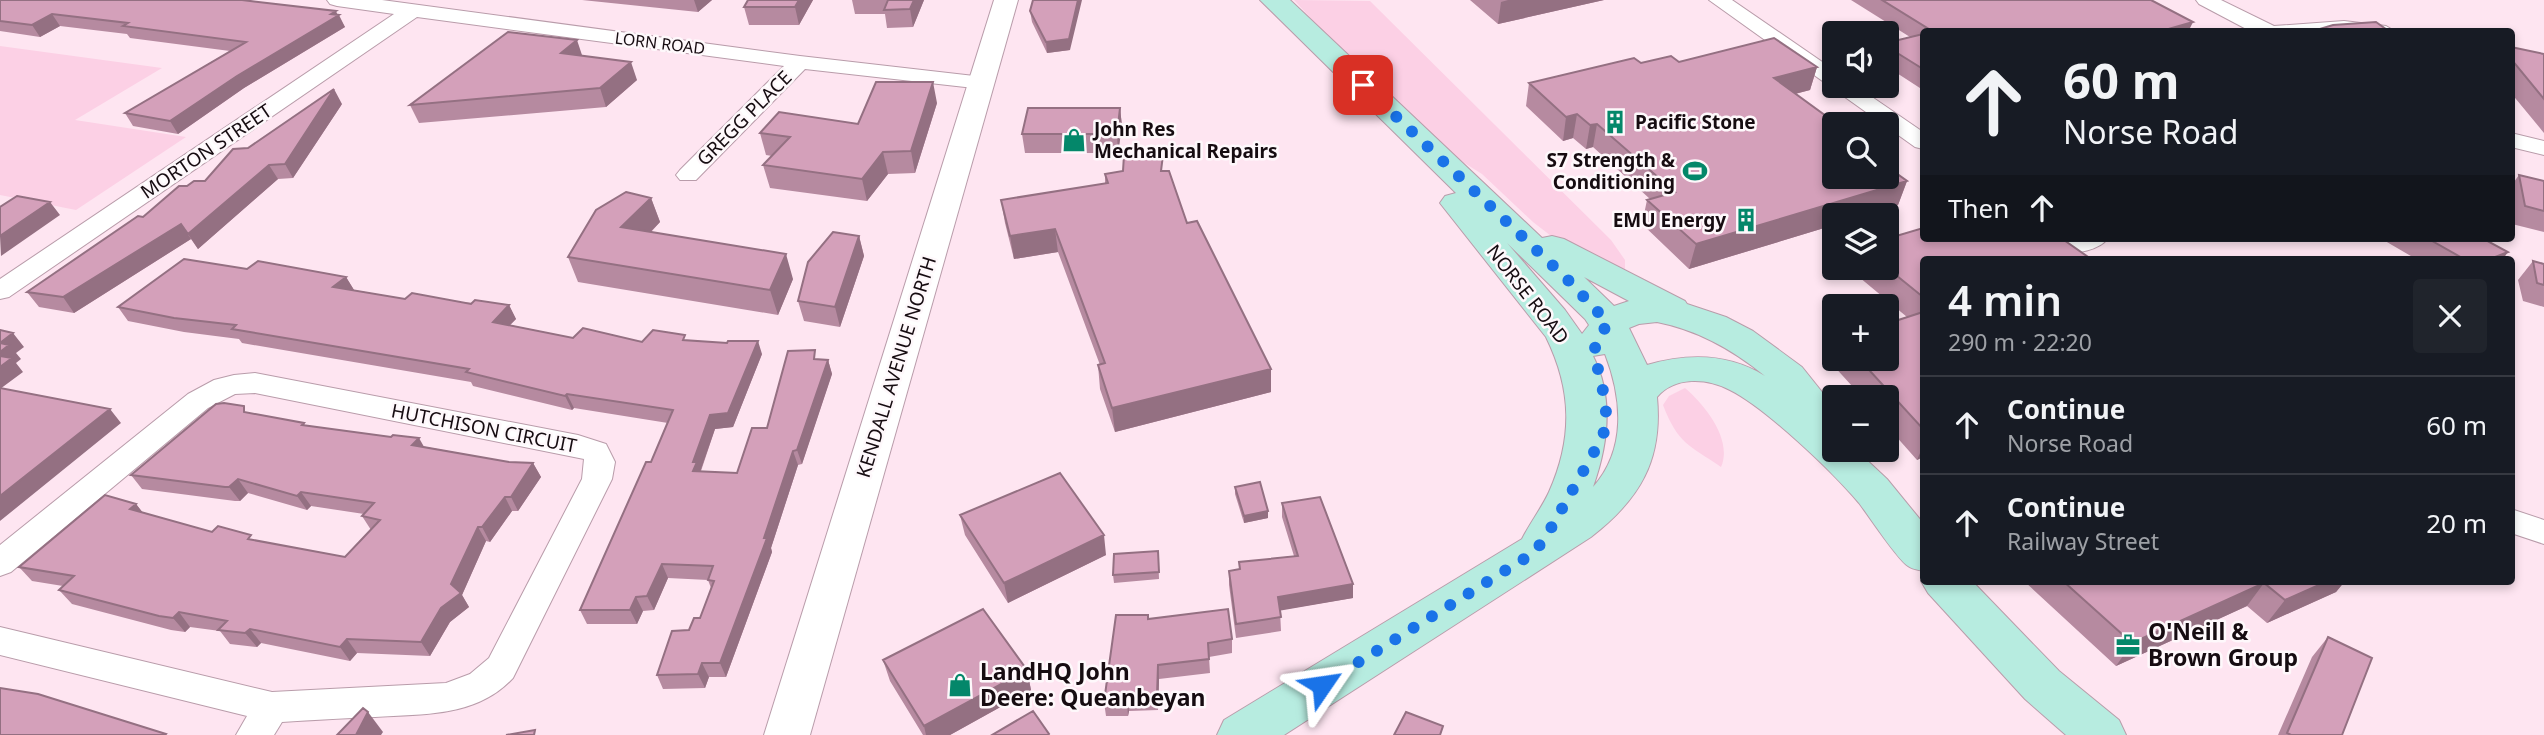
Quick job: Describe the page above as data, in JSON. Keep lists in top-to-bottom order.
{
  "streets": {
    "main road": ["NORSE ROAD"],
    "street": [
      "LORN ROAD",
      "GREGG PLACE",
      "MORTON STREET",
      "KENDALL AVENUE NORTH",
      "HUTCHISON CIRCUIT"
    ]
  },
  "crossings": [
    ["LORN ROAD", "GREGG PLACE"],
    ["LORN ROAD", "MORTON STREET"],
    ["LORN ROAD", "KENDALL AVENUE NORTH"]
  ],
  "places": {
    "building": ["Pacific Stone", "EMU Energy"],
    "shop": ["John Res Mechanical Repairs", "LandHQ John Deere: Queanbeyan"],
    "sports": ["S7 Strength & Conditioning"],
    "office": ["O'Neill & Brown Group"]
  },
  "page": {
    "map_buttons": ["+", "−"],
    "turn": ["60 m", "Norse Road"],
    "then": "Then",
    "heading": ["4 min", "290 m · 22:20"],
    "list": [
      {
        "name": "Continue",
        "note": "Norse Road",
        "value": "60 m"
      },
      {
        "name": "Continue",
        "note": "Railway Street",
        "value": "20 m"
      }
    ]
  }
}
